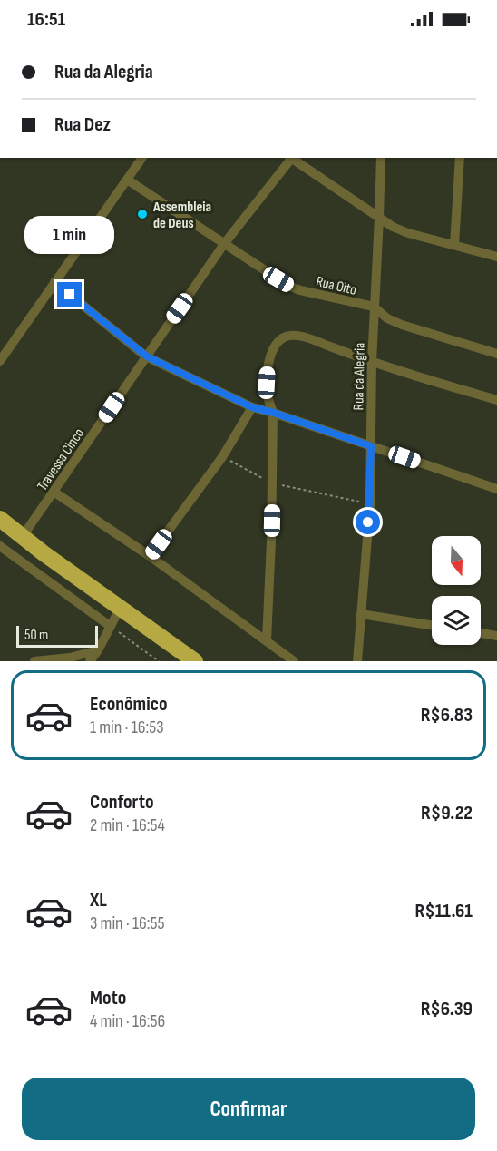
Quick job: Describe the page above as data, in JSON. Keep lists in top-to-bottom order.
{
  "streets": {
    "street": ["Rua Oito", "Rua da Alegria", "Travessa Cinco"]
  },
  "crossings": [
    ["Rua Oito", "Rua da Alegria"],
    ["Rua Oito", "Travessa Cinco"]
  ],
  "places": ["Assembleia de Deus"],
  "scale_bar": "50 m",
  "north": "bottom",
  "page": {
    "status": "16:51",
    "banner": ["Rua da Alegria", "Rua Dez"],
    "bubble": "1 min",
    "scale": "50 m",
    "list": [
      {
        "name": "Econômico",
        "note": "1 min · 16:53",
        "value": "R$6.83"
      },
      {
        "name": "Conforto",
        "note": "2 min · 16:54",
        "value": "R$9.22"
      },
      {
        "name": "XL",
        "note": "3 min · 16:55",
        "value": "R$11.61"
      },
      {
        "name": "Moto",
        "note": "4 min · 16:56",
        "value": "R$6.39"
      }
    ],
    "buttons": "Confirmar"
  }
}
